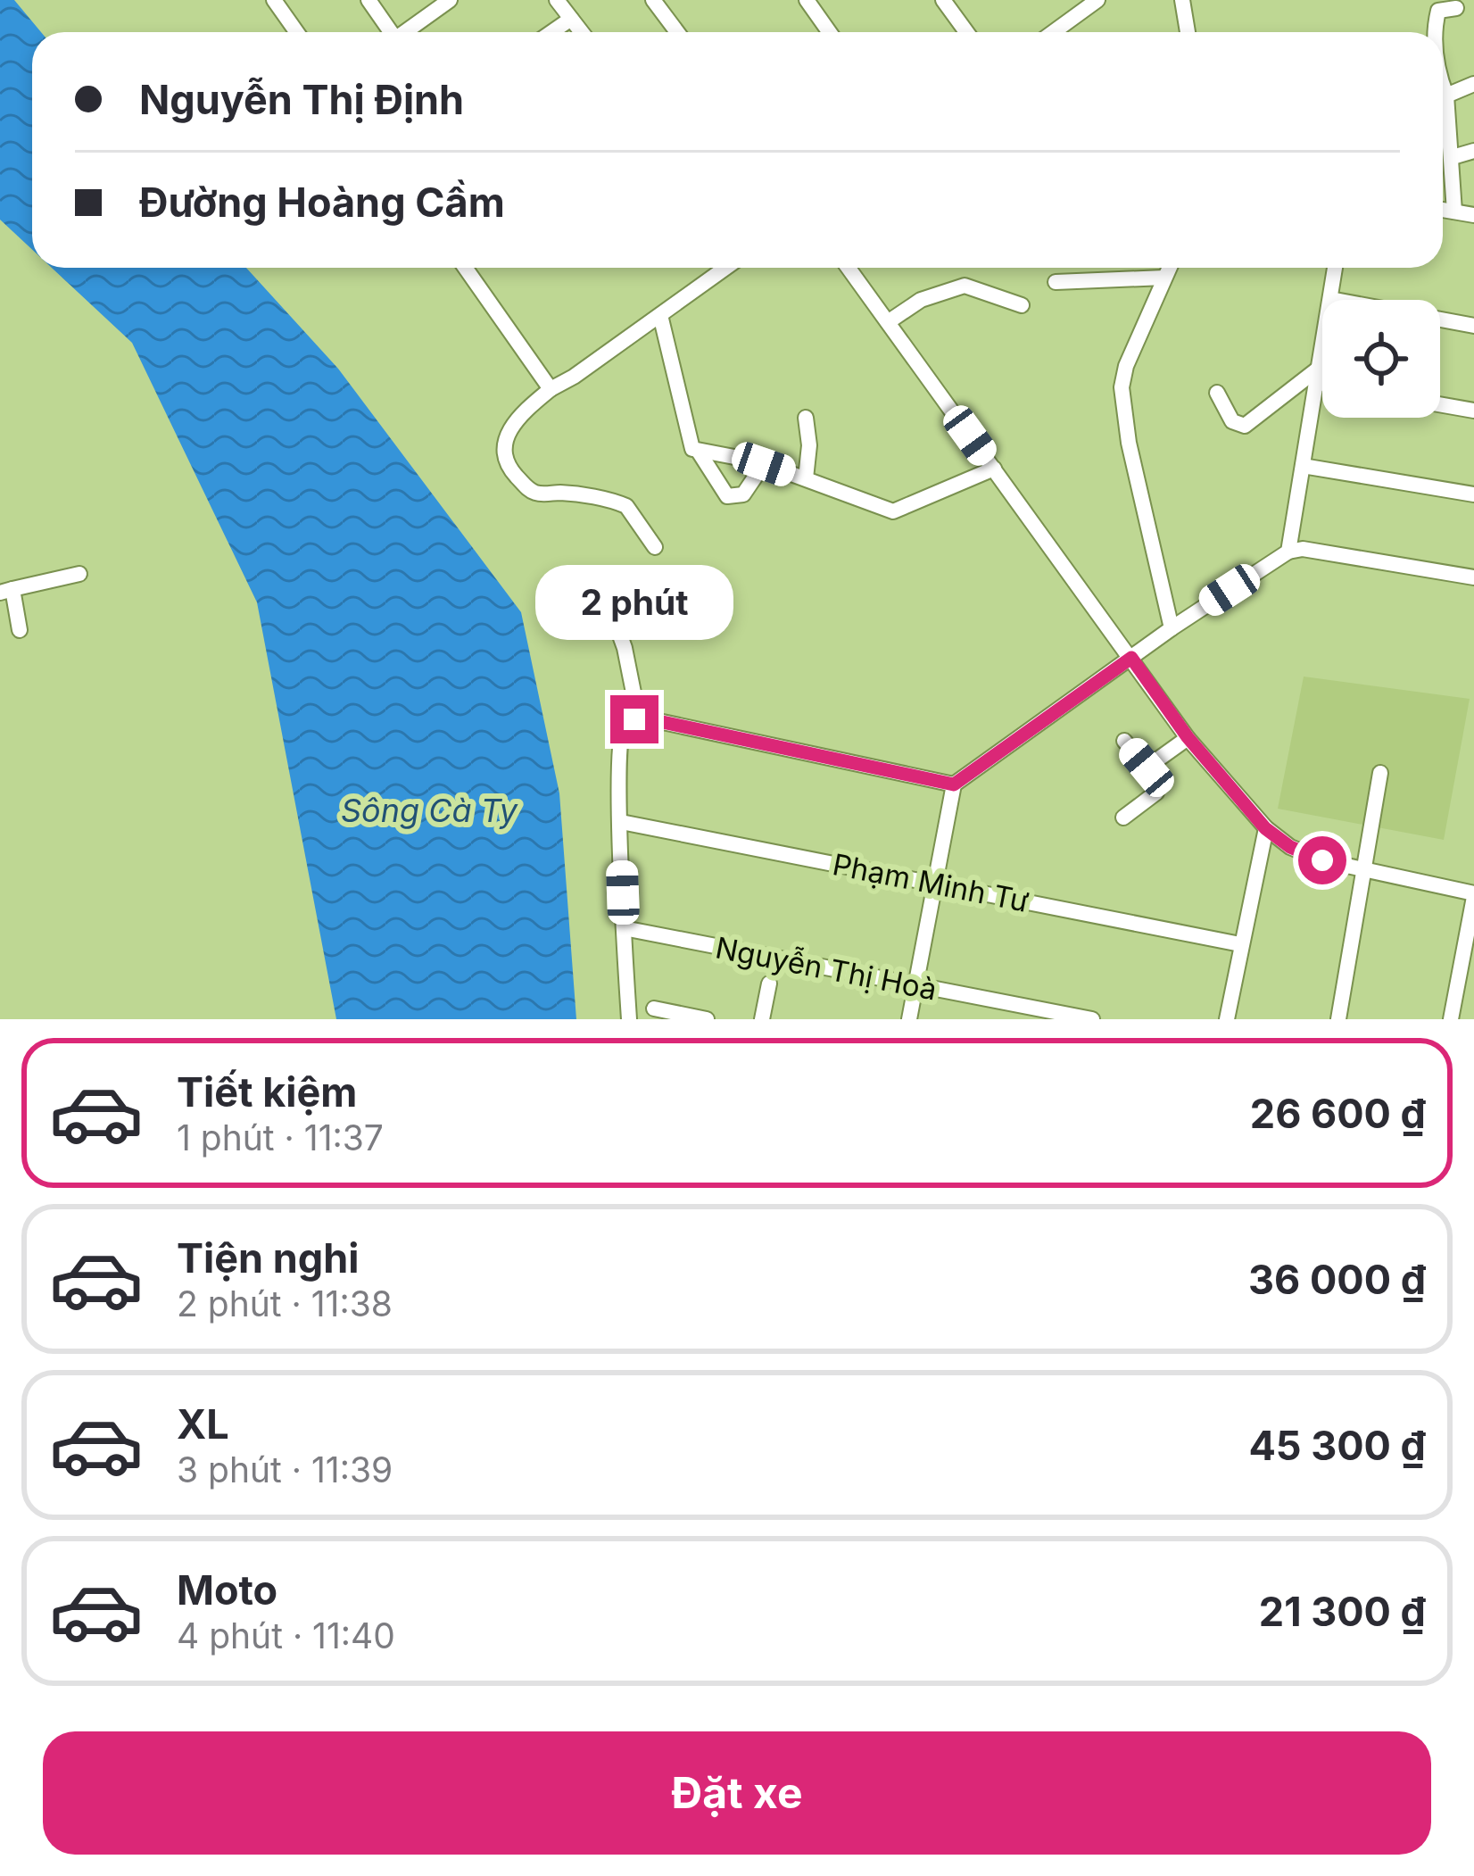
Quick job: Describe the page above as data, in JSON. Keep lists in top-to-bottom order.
{
  "streets": {
    "street": ["Phạm Minh Tư", "Nguyễn Thị Hoà"]
  },
  "water": ["Sông Cà Ty"],
  "page": {
    "banner": ["Nguyễn Thị Định", "Đường Hoàng Cầm"],
    "bubble": "2 phút",
    "list": [
      {
        "name": "Tiết kiệm",
        "note": "1 phút · 11:37",
        "value": "26 600 ₫"
      },
      {
        "name": "Tiện nghi",
        "note": "2 phút · 11:38",
        "value": "36 000 ₫"
      },
      {
        "name": "XL",
        "note": "3 phút · 11:39",
        "value": "45 300 ₫"
      },
      {
        "name": "Moto",
        "note": "4 phút · 11:40",
        "value": "21 300 ₫"
      }
    ],
    "buttons": "Đặt xe"
  }
}
